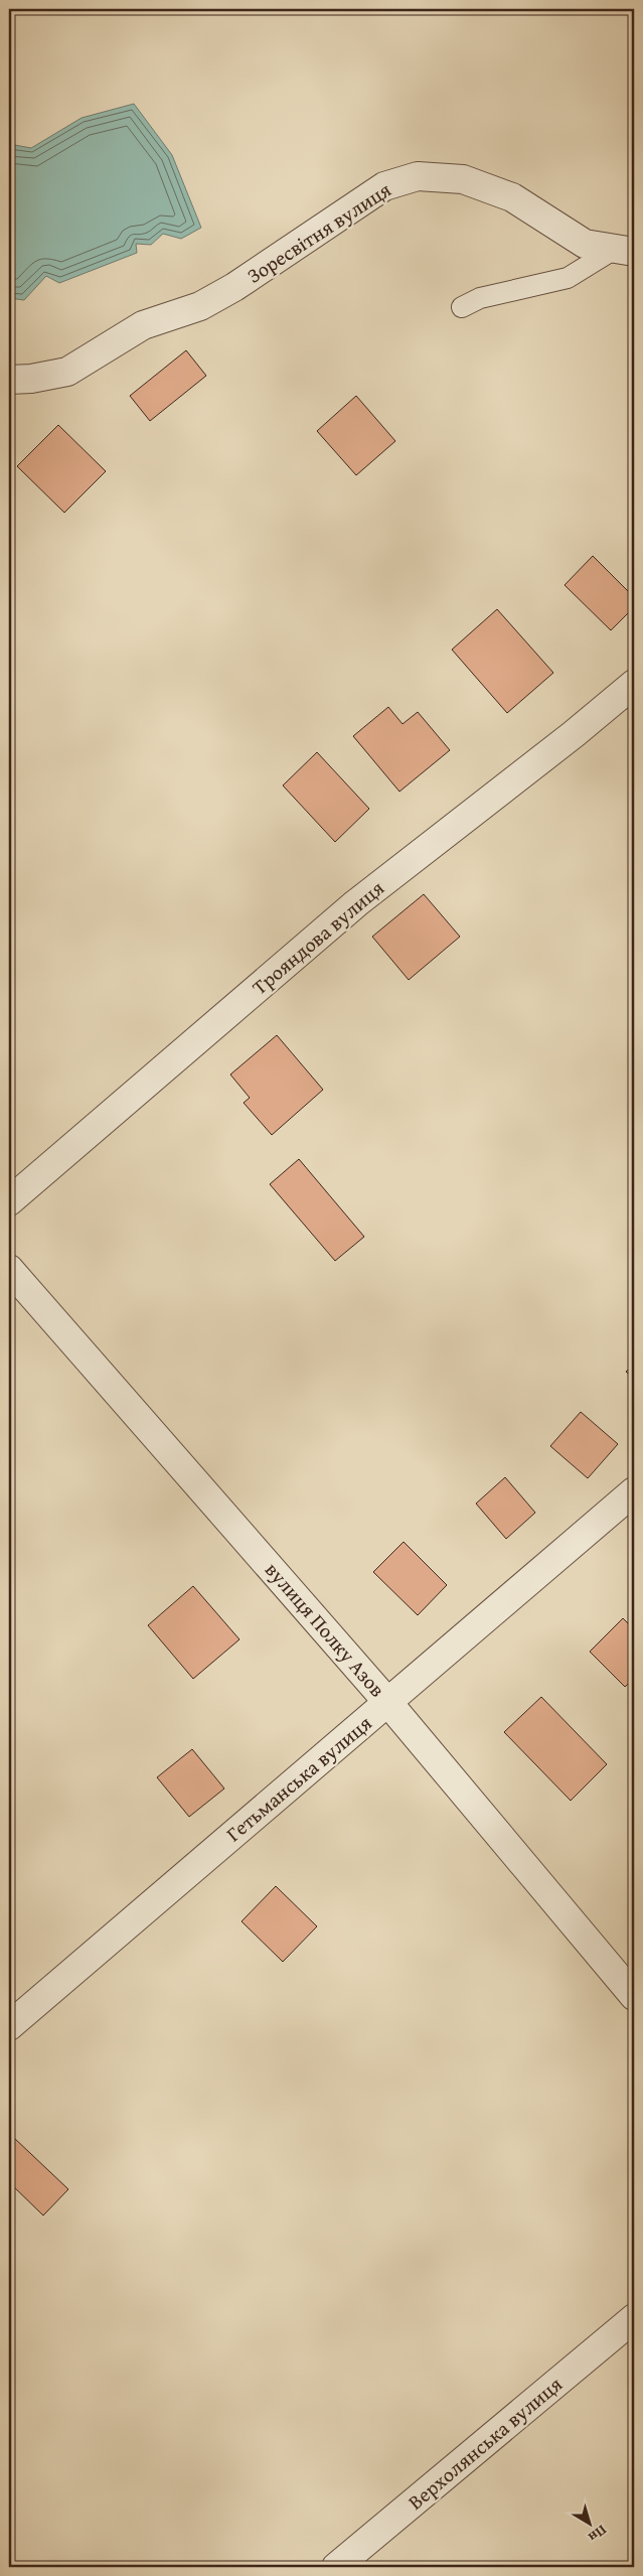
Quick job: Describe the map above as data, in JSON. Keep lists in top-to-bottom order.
{
  "streets": {
    "street": [
      "Зоресвітня вулиця",
      "Трояндова вулиця",
      "вулиця Полку Азов",
      "Гетьманська вулиця",
      "Верхолянська вулиця"
    ]
  },
  "crossings": [
    ["вулиця Полку Азов", "Гетьманська вулиця"]
  ],
  "north": "bottom right"
}
